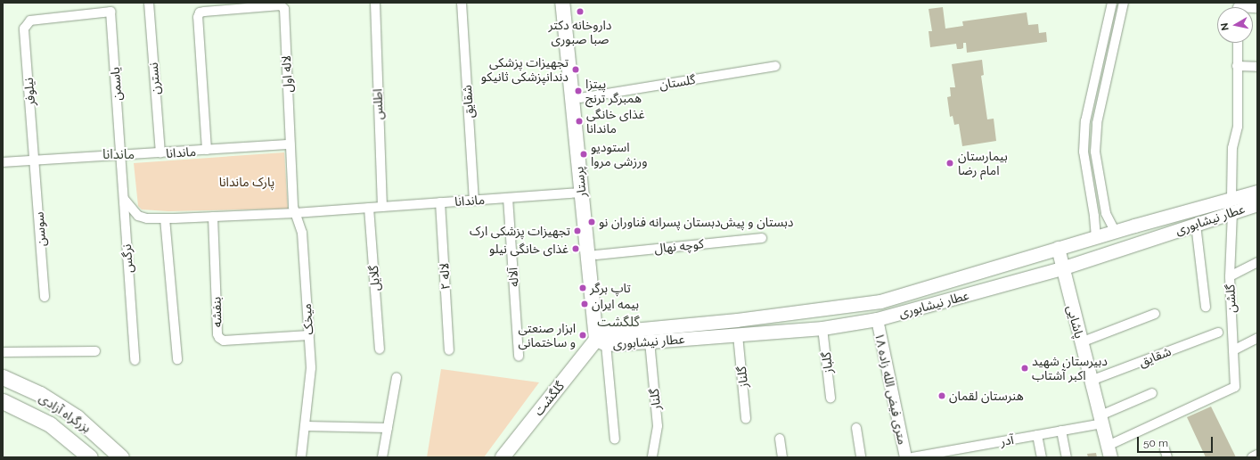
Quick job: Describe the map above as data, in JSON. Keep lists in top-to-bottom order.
{
  "streets": {
    "highway": ["بزرگراه آزادی"],
    "main road": [
      "پرستار",
      "عطار نیشابوری",
      "پاشایی",
      "گلگشت"
    ],
    "street": [
      "لاله اول",
      "نسترن",
      "گلستان",
      "یاسمن",
      "نیلوفر",
      "شقایق",
      "اطلس",
      "ماندانا",
      "سوسن",
      "کوچه نهال",
      "نرگس",
      "لاله ۲",
      "آلاله",
      "گلایل",
      "گلشن",
      "بنفشه",
      "میخک",
      "گلباز",
      "گلناز",
      "۱۸ متری فیض الله زاده",
      "گلنار",
      "آدر"
    ]
  },
  "crossings": [
    ["لاله اول", "ماندانا"],
    ["نسترن", "ماندانا"],
    ["گلستان", "پرستار"],
    ["یاسمن", "نیلوفر"],
    ["یاسمن", "ماندانا"],
    ["یاسمن", "نرگس"],
    ["نیلوفر", "ماندانا"],
    ["نیلوفر", "سوسن"],
    ["شقایق", "ماندانا"],
    ["شقایق", "پاشایی"],
    ["اطلس", "ماندانا"],
    ["ماندانا", "پرستار"],
    ["ماندانا", "سوسن"],
    ["ماندانا", "نرگس"],
    ["ماندانا", "لاله ۲"],
    ["ماندانا", "آلاله"],
    ["ماندانا", "گلایل"],
    ["ماندانا", "بنفشه"],
    ["ماندانا", "میخک"],
    ["پرستار", "عطار نیشابوری"],
    ["پرستار", "کوچه نهال"],
    ["پرستار", "گلگشت"],
    ["عطار نیشابوری", "گلشن"],
    ["عطار نیشابوری", "پاشایی"],
    ["عطار نیشابوری", "گلباز"],
    ["عطار نیشابوری", "گلناز"],
    ["عطار نیشابوری", "۱۸ متری فیض الله زاده"],
    ["عطار نیشابوری", "گلگشت"],
    ["عطار نیشابوری", "گلنار"],
    ["گلشن", "پاشایی"],
    ["بنفشه", "میخک"],
    ["پاشایی", "آدر"]
  ],
  "districts": ["ماندانا", "گلگشت"],
  "parks": ["پارک ماندانا"],
  "places": [
    "داروخانه دکتر صبا صبوری",
    "تجهیزات پزشکی دندانپزشکی ثانیکو",
    "پیتزا همبرگر ترنج",
    "غذای خانگی ماندانا",
    "استودیو ورزشی مروا",
    "بیمارستان امام رضا",
    "دبستان و پیش‌دبستان پسرانه فناوران نو",
    "تجهیزات پزشکی ارک",
    "غذای خانگی نیلو",
    "تاپ برگر",
    "بیمه ایران",
    "ابزار صنعتی و ساختمانی",
    "دبیرستان شهید اکبر آشتاب",
    "هنرستان لقمان"
  ],
  "scale_bar": "50 m",
  "north": "left"
}
